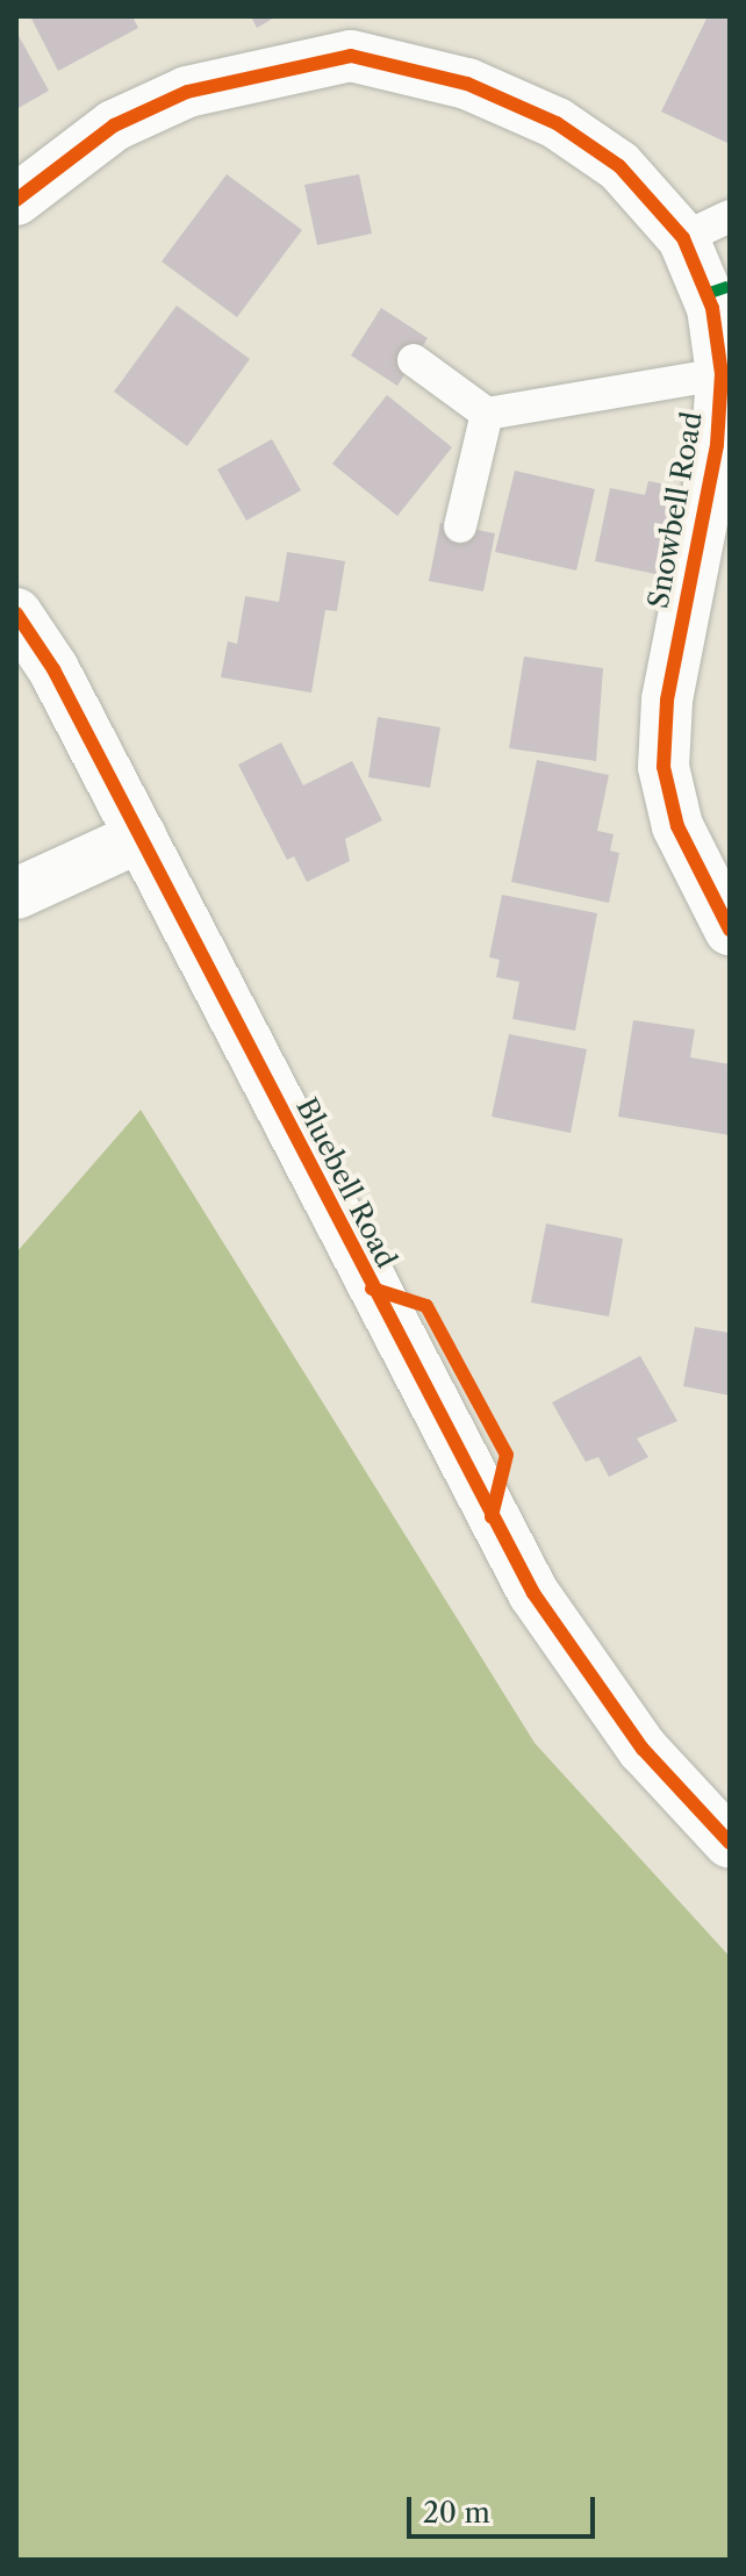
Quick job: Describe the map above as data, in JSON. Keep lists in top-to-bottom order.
{
  "streets": {
    "street": ["Snowbell Road", "Bluebell Road"]
  },
  "scale_bar": "20 m"
}
